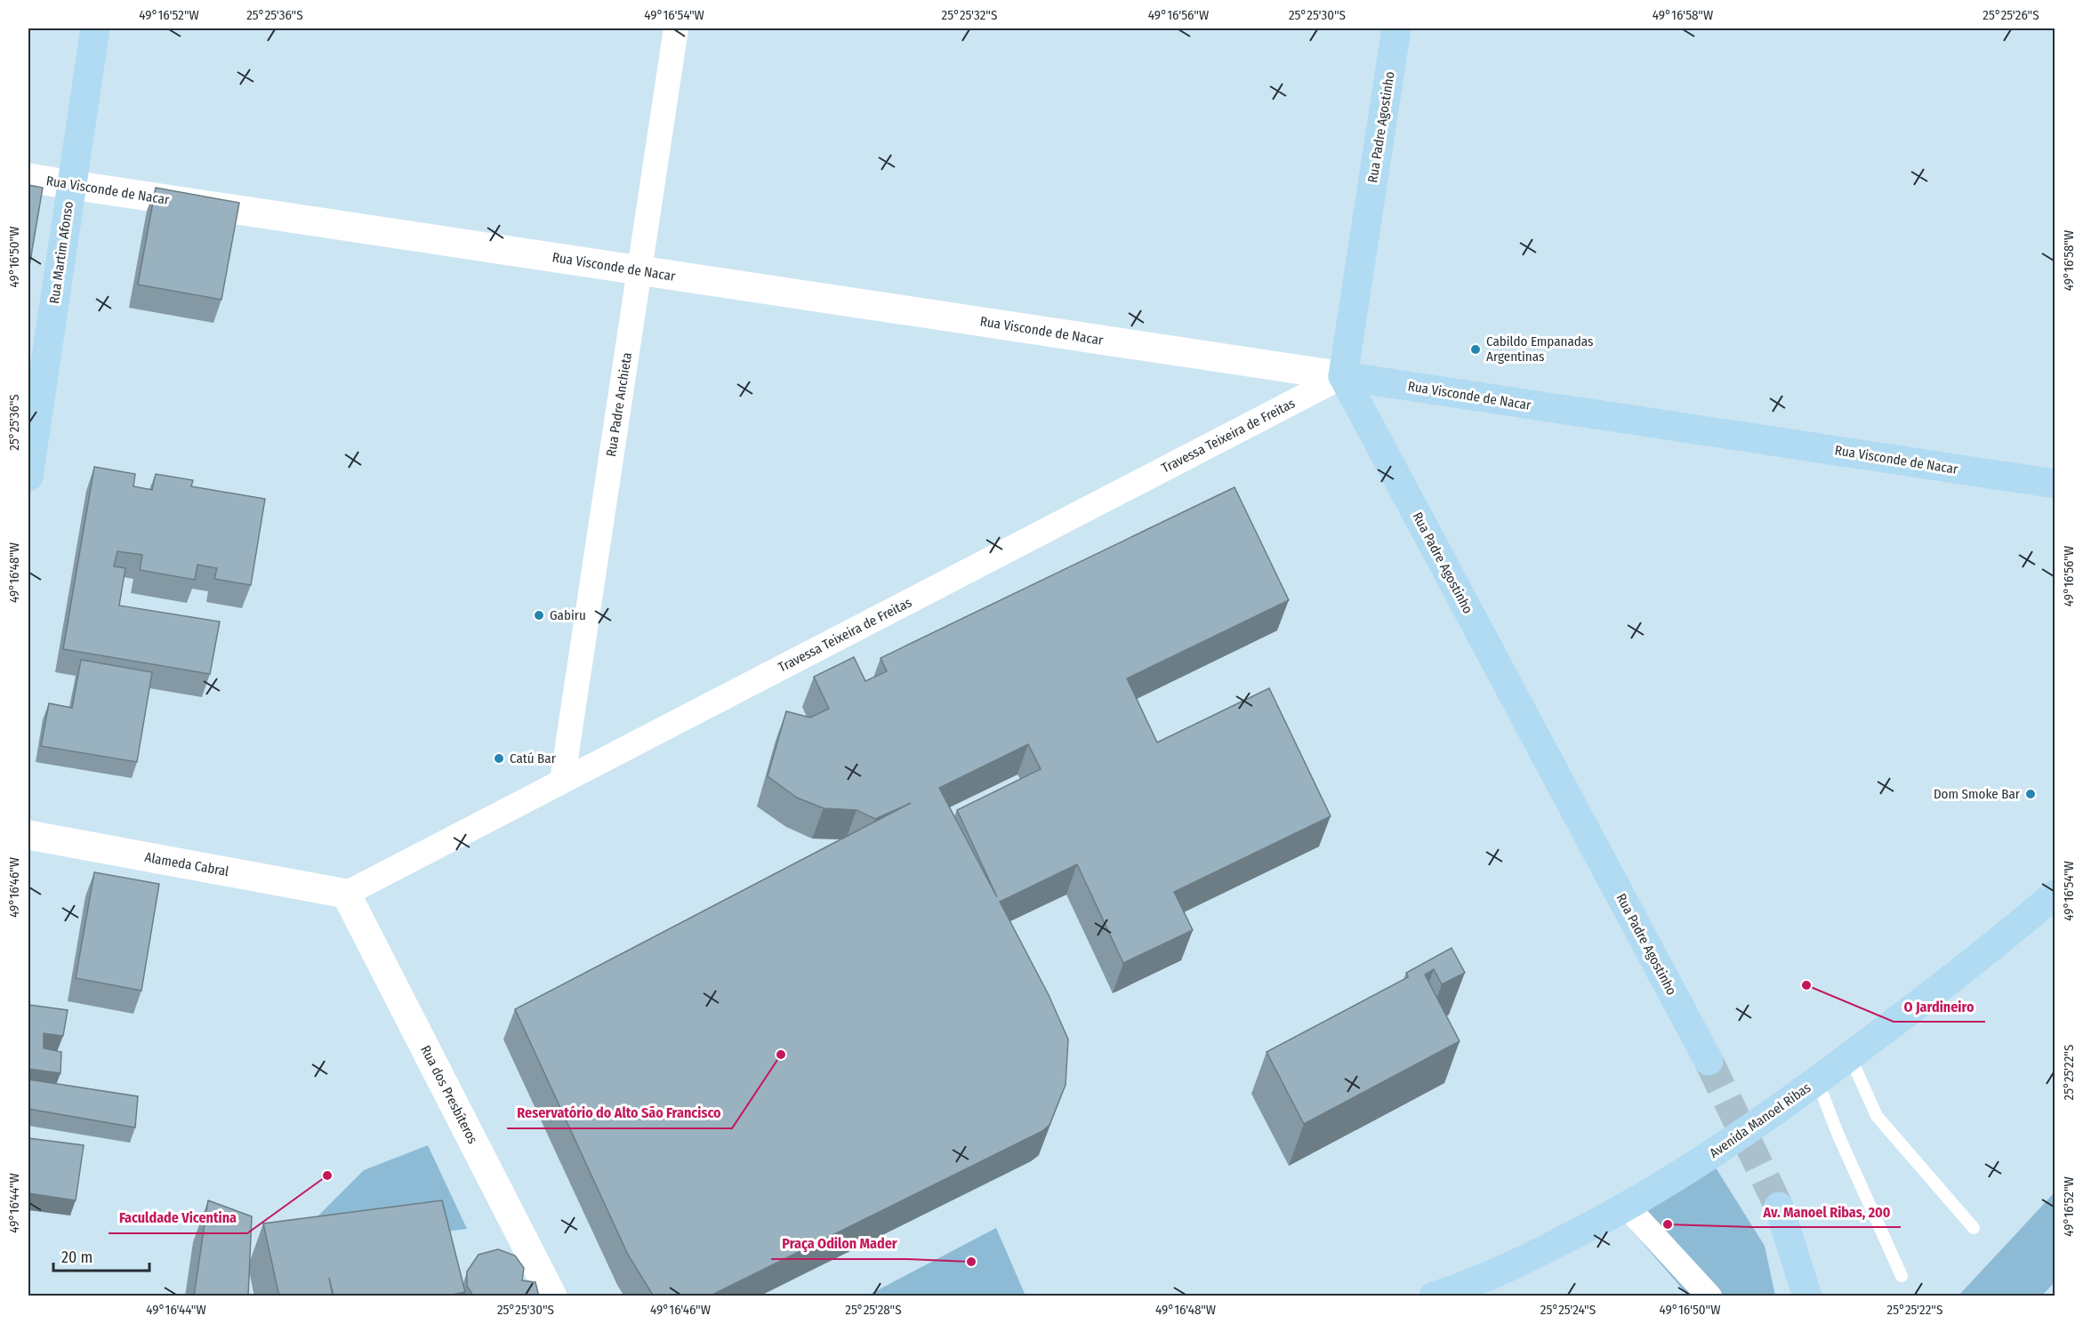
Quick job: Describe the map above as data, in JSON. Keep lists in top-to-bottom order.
{
  "streets": {
    "main road": [
      "Rua Padre Agostinho",
      "Rua Visconde de Nacar",
      "Rua Martim Afonso",
      "Alameda Cabral",
      "Rua dos Presbíteros",
      "Avenida Manoel Ribas"
    ],
    "street": ["Rua Padre Anchieta", "Travessa Teixeira de Freitas"]
  },
  "crossings": [
    ["Rua Padre Agostinho", "Rua Visconde de Nacar"],
    ["Rua Padre Agostinho", "Travessa Teixeira de Freitas"],
    ["Rua Visconde de Nacar", "Rua Martim Afonso"],
    ["Rua Visconde de Nacar", "Rua Padre Anchieta"],
    ["Rua Visconde de Nacar", "Travessa Teixeira de Freitas"],
    ["Rua Padre Anchieta", "Travessa Teixeira de Freitas"],
    ["Travessa Teixeira de Freitas", "Alameda Cabral"],
    ["Travessa Teixeira de Freitas", "Rua dos Presbíteros"],
    ["Alameda Cabral", "Rua dos Presbíteros"]
  ],
  "places": [
    "Cabildo Empanadas Argentinas",
    "Gabiru",
    "Catú Bar",
    "Dom Smoke Bar",
    "O Jardineiro",
    "Reservatório do Alto São Francisco",
    "Faculdade Vicentina",
    "Av. Manoel Ribas, 200",
    "Praça Odilon Mader"
  ],
  "scale_bar": "20 m",
  "coordinates": [
    "49°16'52\"W",
    "25°25'36\"S",
    "49°16'54\"W",
    "25°25'32\"S",
    "49°16'56\"W",
    "25°25'30\"S",
    "49°16'58\"W",
    "25°25'26\"S",
    "49°16'50\"W",
    "49°16'48\"W",
    "49°16'46\"W",
    "25°25'22\"S",
    "49°16'44\"W",
    "25°25'28\"S",
    "25°25'24\"S"
  ]
}
